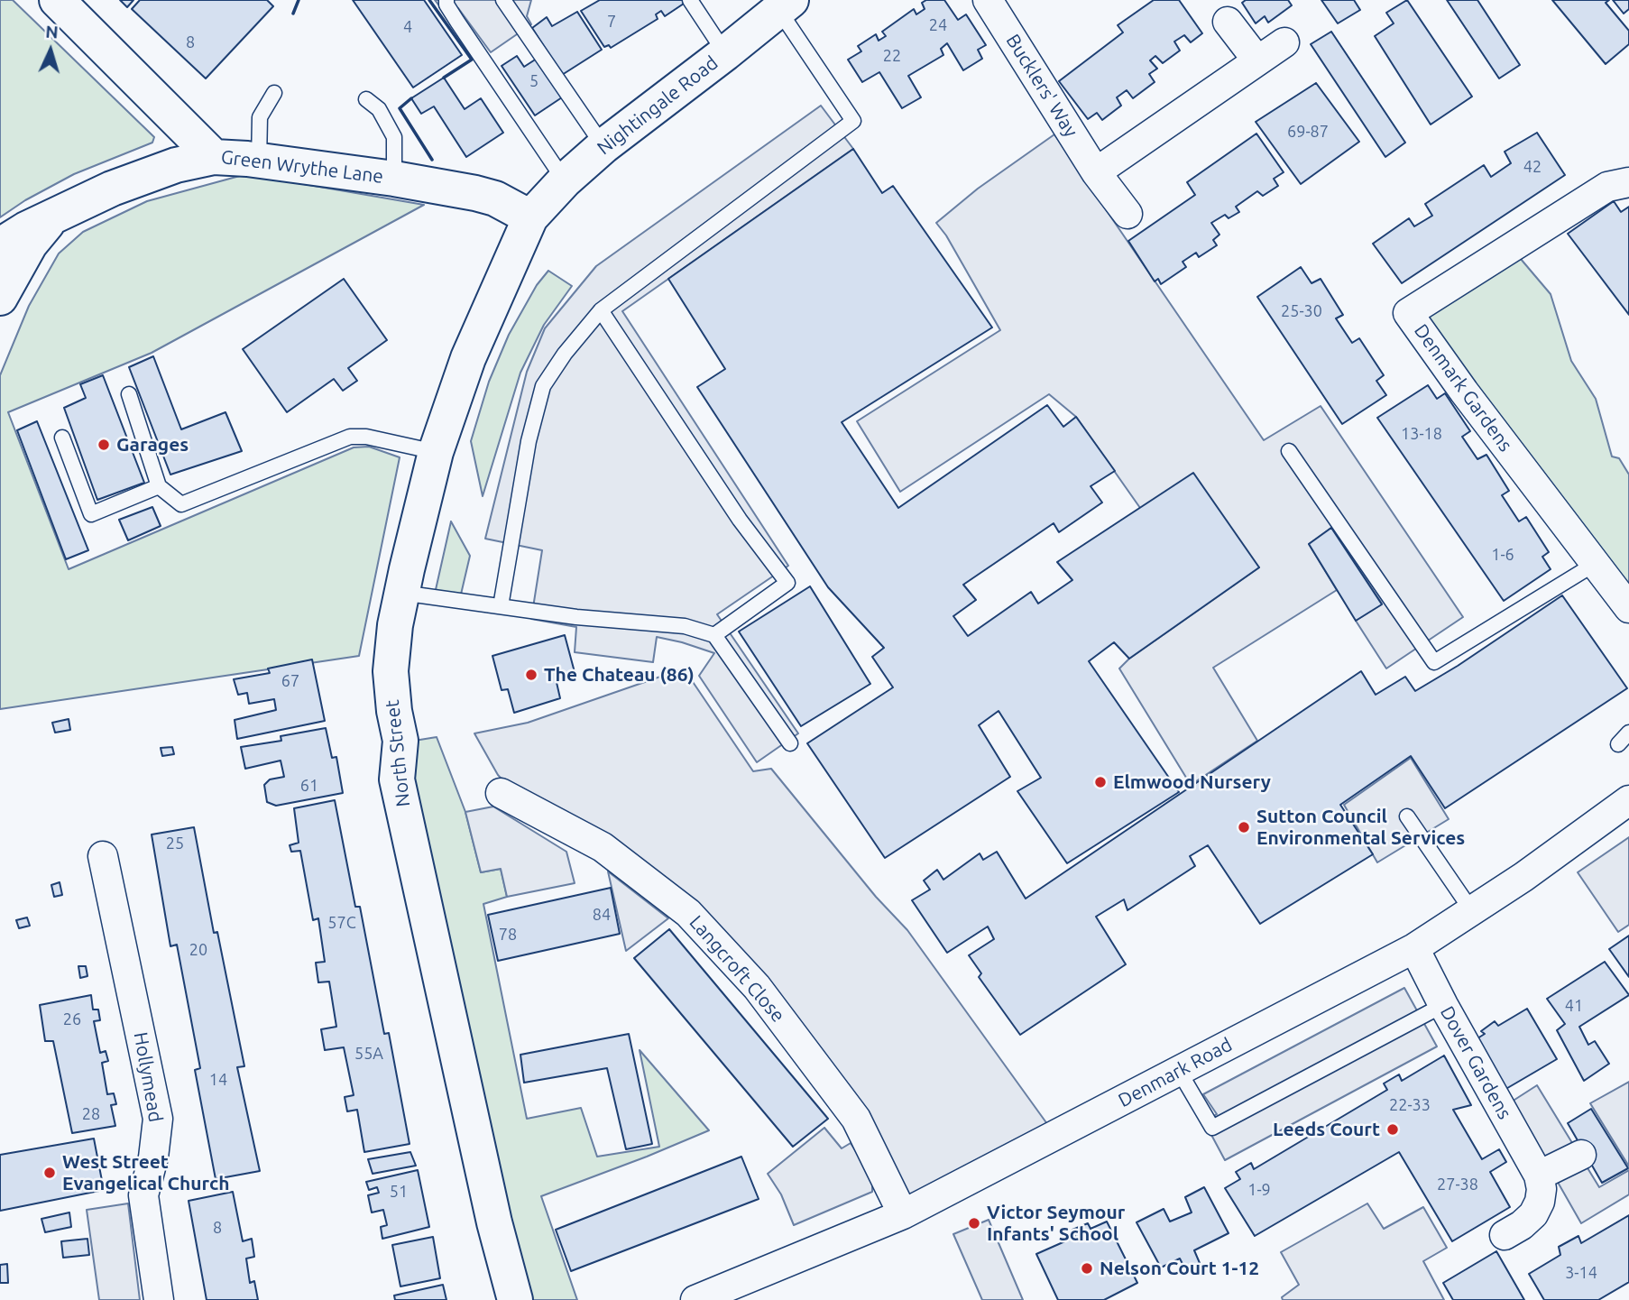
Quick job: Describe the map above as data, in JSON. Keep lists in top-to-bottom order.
{
  "streets": {
    "main road": ["Nightingale Road", "Green Wrythe Lane", "North Street"],
    "street": [
      "Bucklers' Way",
      "Denmark Gardens",
      "Langcroft Close",
      "Dover Gardens",
      "Denmark Road",
      "Hollymead"
    ]
  },
  "crossings": [
    ["Nightingale Road", "Green Wrythe Lane"],
    ["Nightingale Road", "North Street"],
    ["Green Wrythe Lane", "North Street"],
    ["Langcroft Close", "Denmark Road"],
    ["Dover Gardens", "Denmark Road"]
  ],
  "places": [
    "Garages",
    "The Chateau (86)",
    "Elmwood Nursery",
    "Sutton Council Environmental Services",
    "Leeds Court",
    "West Street Evangelical Church",
    "Victor Seymour Infants' School",
    "Nelson Court 1-12"
  ],
  "house_numbers": [
    "7",
    "24",
    "4",
    "8",
    "22",
    "5",
    "69-87",
    "42",
    "25-30",
    "13-18",
    "1-6",
    "67",
    "61",
    "25",
    "84",
    "57C",
    "78",
    "20",
    "41",
    "26",
    "55A",
    "14",
    "22-33",
    "28",
    "27-38",
    "1-9",
    "51",
    "8",
    "3-14"
  ],
  "north": "top"
}
